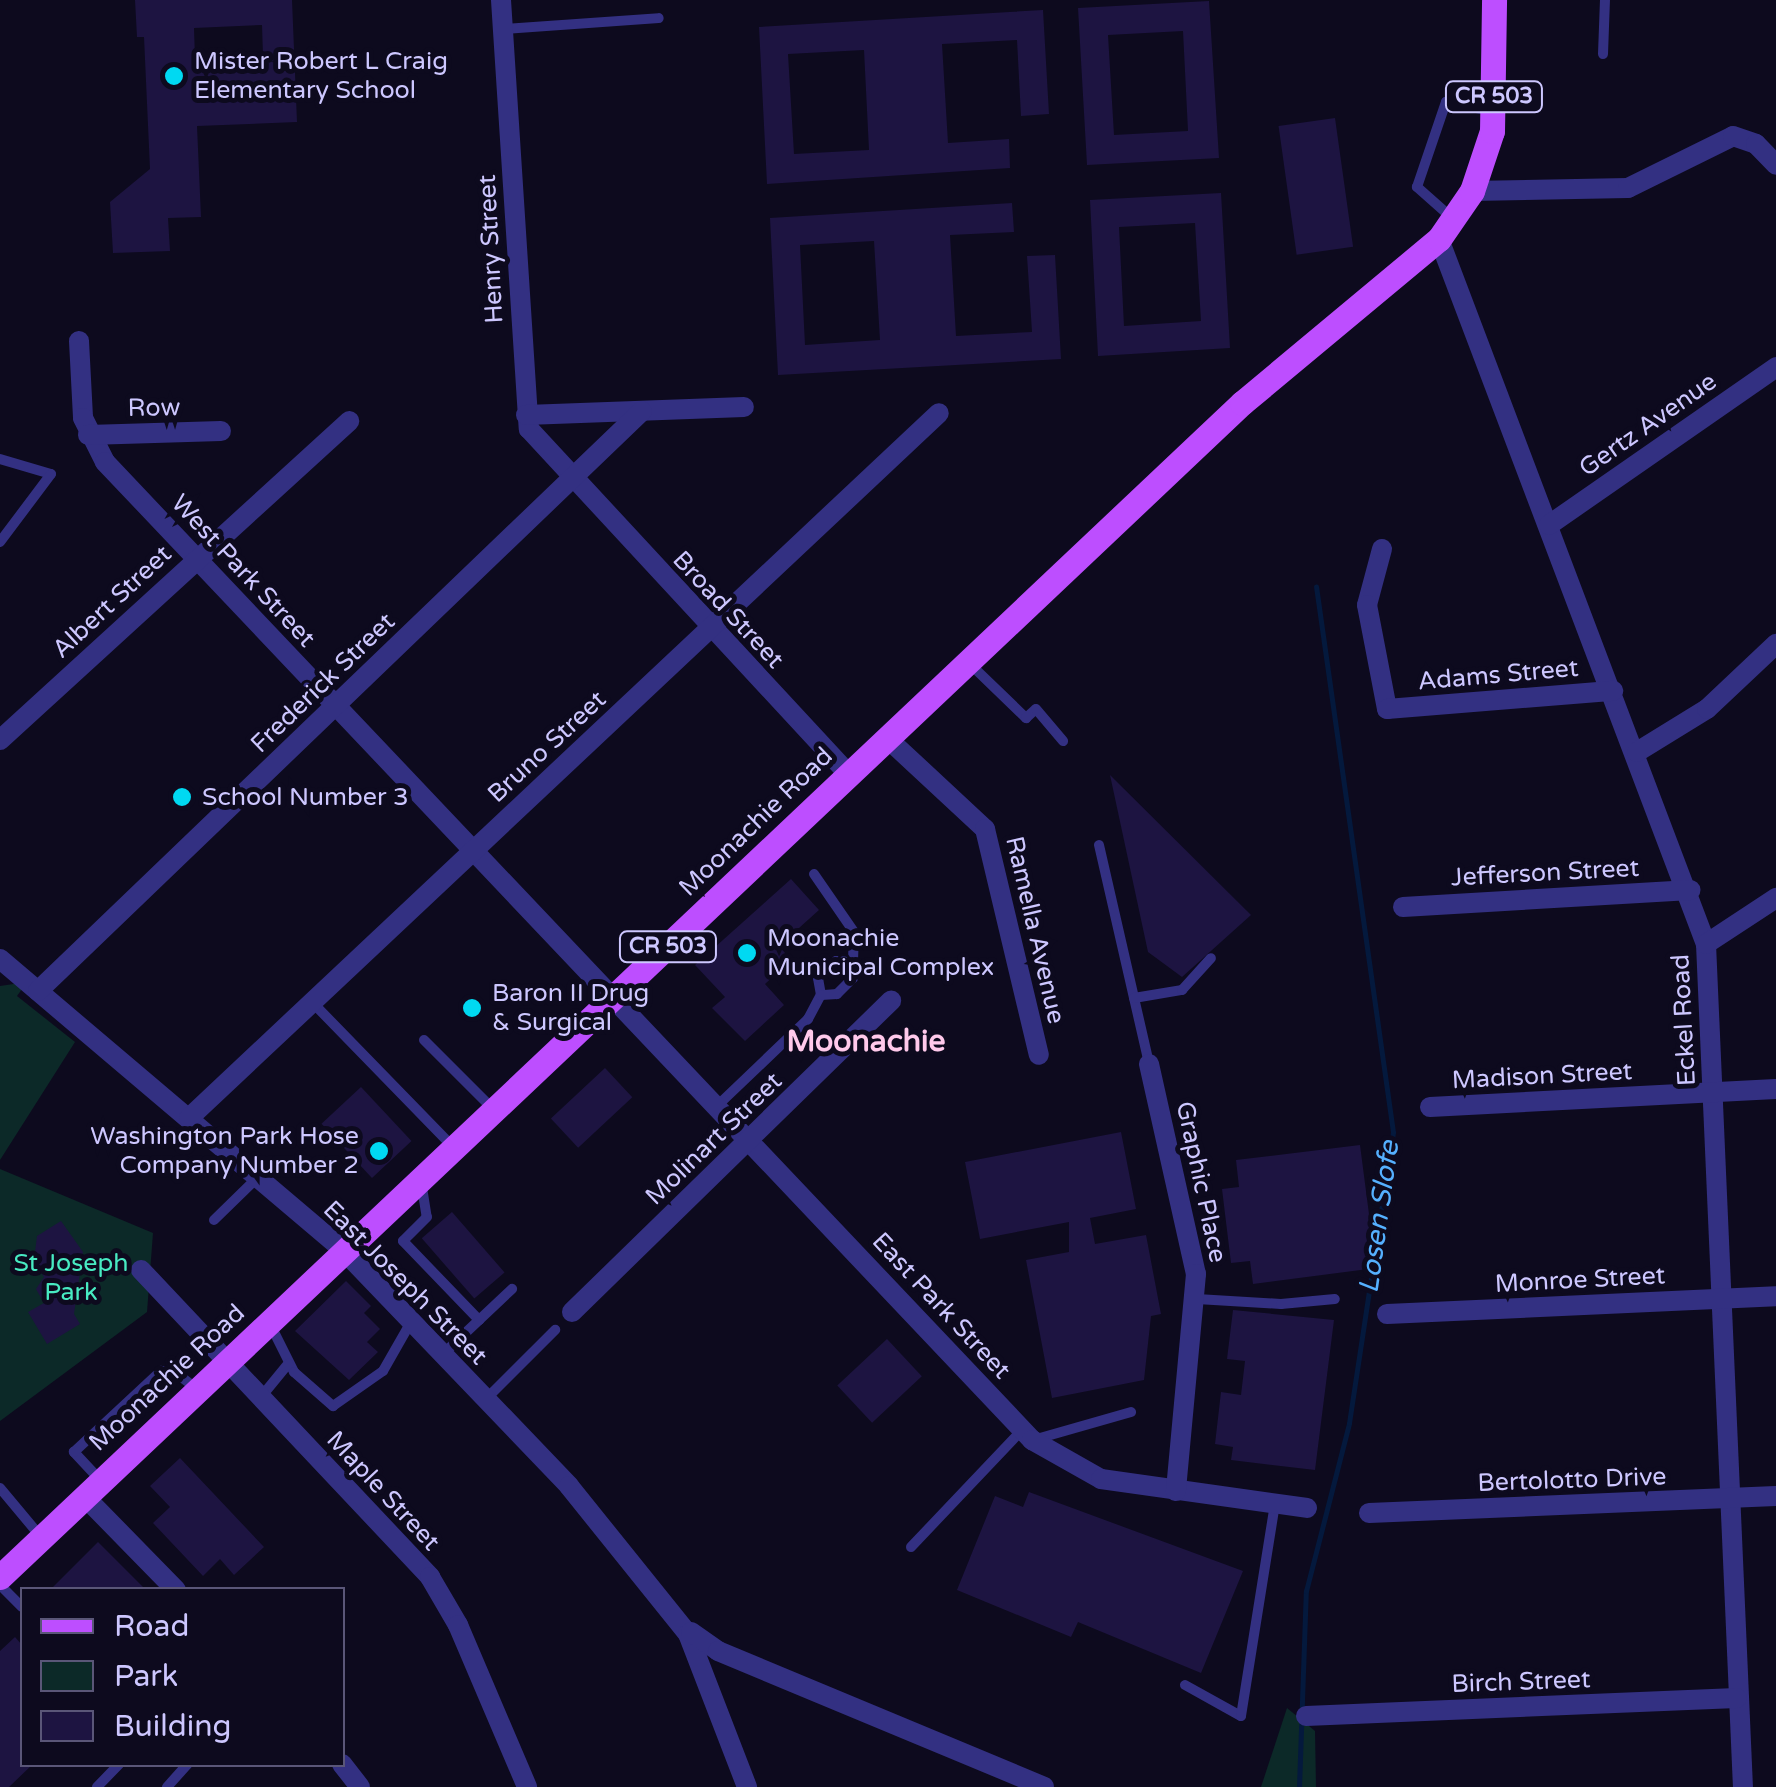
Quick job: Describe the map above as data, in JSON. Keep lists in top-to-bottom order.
{
  "streets": {
    "main road": ["CR 503", "Moonachie Road"],
    "street": [
      "Henry Street",
      "Row",
      "Gertz Avenue",
      "West Park Street",
      "Albert Street",
      "Broad Street",
      "Adams Street",
      "Frederick Street",
      "Bruno Street",
      "Jefferson Street",
      "Ramella Avenue",
      "Eckel Road",
      "Madison Street",
      "Molinart Street",
      "Graphic Place",
      "Monroe Street",
      "East Joseph Street",
      "East Park Street",
      "Bertolotto Drive",
      "Maple Street",
      "Birch Street"
    ]
  },
  "crossings": [
    ["CR 503", "Moonachie Road"],
    ["CR 503", "Eckel Road"],
    ["Henry Street", "Broad Street"],
    ["Henry Street", "Frederick Street"],
    ["Row", "West Park Street"],
    ["Gertz Avenue", "Eckel Road"],
    ["West Park Street", "Albert Street"],
    ["West Park Street", "Frederick Street"],
    ["West Park Street", "Bruno Street"],
    ["West Park Street", "Moonachie Road"],
    ["West Park Street", "East Park Street"],
    ["Broad Street", "Frederick Street"],
    ["Broad Street", "Bruno Street"],
    ["Broad Street", "Moonachie Road"],
    ["Adams Street", "Eckel Road"],
    ["Frederick Street", "East Joseph Street"],
    ["Bruno Street", "East Joseph Street"],
    ["Moonachie Road", "Ramella Avenue"],
    ["Moonachie Road", "Eckel Road"],
    ["Moonachie Road", "East Joseph Street"],
    ["Moonachie Road", "East Park Street"],
    ["Moonachie Road", "Maple Street"],
    ["Jefferson Street", "Eckel Road"],
    ["Eckel Road", "Madison Street"],
    ["Eckel Road", "Monroe Street"],
    ["Eckel Road", "Bertolotto Drive"],
    ["Eckel Road", "Birch Street"],
    ["Molinart Street", "East Park Street"],
    ["Graphic Place", "East Park Street"]
  ],
  "districts": ["Moonachie"],
  "water": ["Losen Slofe"],
  "parks": ["St Joseph Park"],
  "places": [
    "Mister Robert L Craig Elementary School",
    "School Number 3",
    "Moonachie Municipal Complex",
    "Baron II Drug & Surgical",
    "Washington Park Hose Company Number 2"
  ],
  "legend": ["Road", "Park", "Building"]
}
